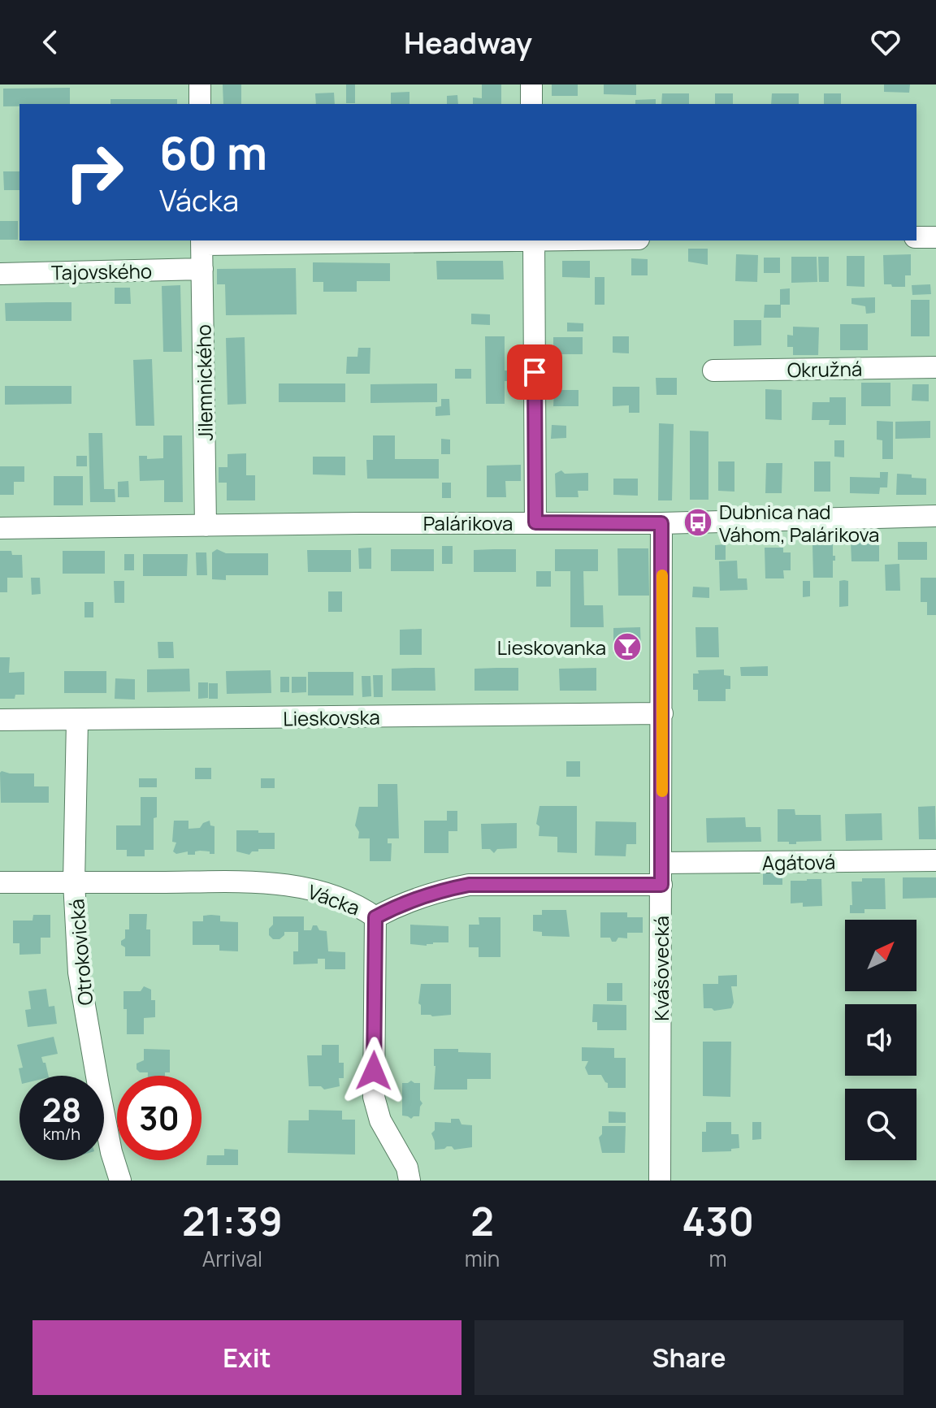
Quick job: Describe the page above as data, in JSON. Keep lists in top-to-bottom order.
{
  "streets": {
    "street": [
      "Tajovského",
      "Okružná",
      "Jilemnického",
      "Palárikova",
      "Lieskovska",
      "Agátová",
      "Vácka",
      "Otrokovická",
      "Kvášovecká"
    ]
  },
  "crossings": [
    ["Tajovského", "Jilemnického"],
    ["Jilemnického", "Palárikova"],
    ["Palárikova", "Kvášovecká"],
    ["Lieskovska", "Otrokovická"],
    ["Lieskovska", "Kvášovecká"],
    ["Agátová", "Kvášovecká"],
    ["Vácka", "Otrokovická"],
    ["Vácka", "Kvášovecká"]
  ],
  "places": {
    "bus stop": ["Dubnica nad Váhom, Palárikova"],
    "bar": ["Lieskovanka"]
  },
  "north": "top right",
  "page": {
    "header": "Headway",
    "turn": ["60 m", "Vácka"],
    "speed": "28 km/h",
    "limit": "30",
    "eta": [
      "21:39",
      "Arrival",
      "2",
      "min",
      "430",
      "m"
    ],
    "buttons": ["Exit", "Share"]
  }
}
